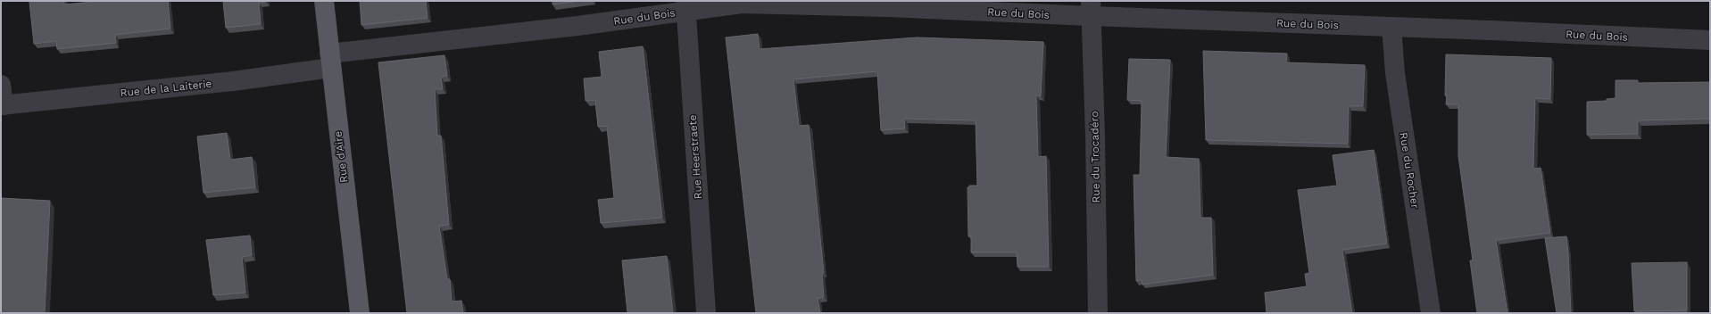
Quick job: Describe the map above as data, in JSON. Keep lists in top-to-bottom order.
{
  "streets": {
    "main road": ["Rue d'Aire"],
    "street": [
      "Rue du Bois",
      "Rue de la Laiterie",
      "Rue Heerstraete",
      "Rue du Trocadéro",
      "Rue du Rocher"
    ]
  },
  "crossings": [
    ["Rue du Bois", "Rue de la Laiterie"],
    ["Rue du Bois", "Rue d'Aire"],
    ["Rue du Bois", "Rue Heerstraete"],
    ["Rue du Bois", "Rue du Trocadéro"],
    ["Rue du Bois", "Rue du Rocher"],
    ["Rue de la Laiterie", "Rue d'Aire"]
  ]
}
